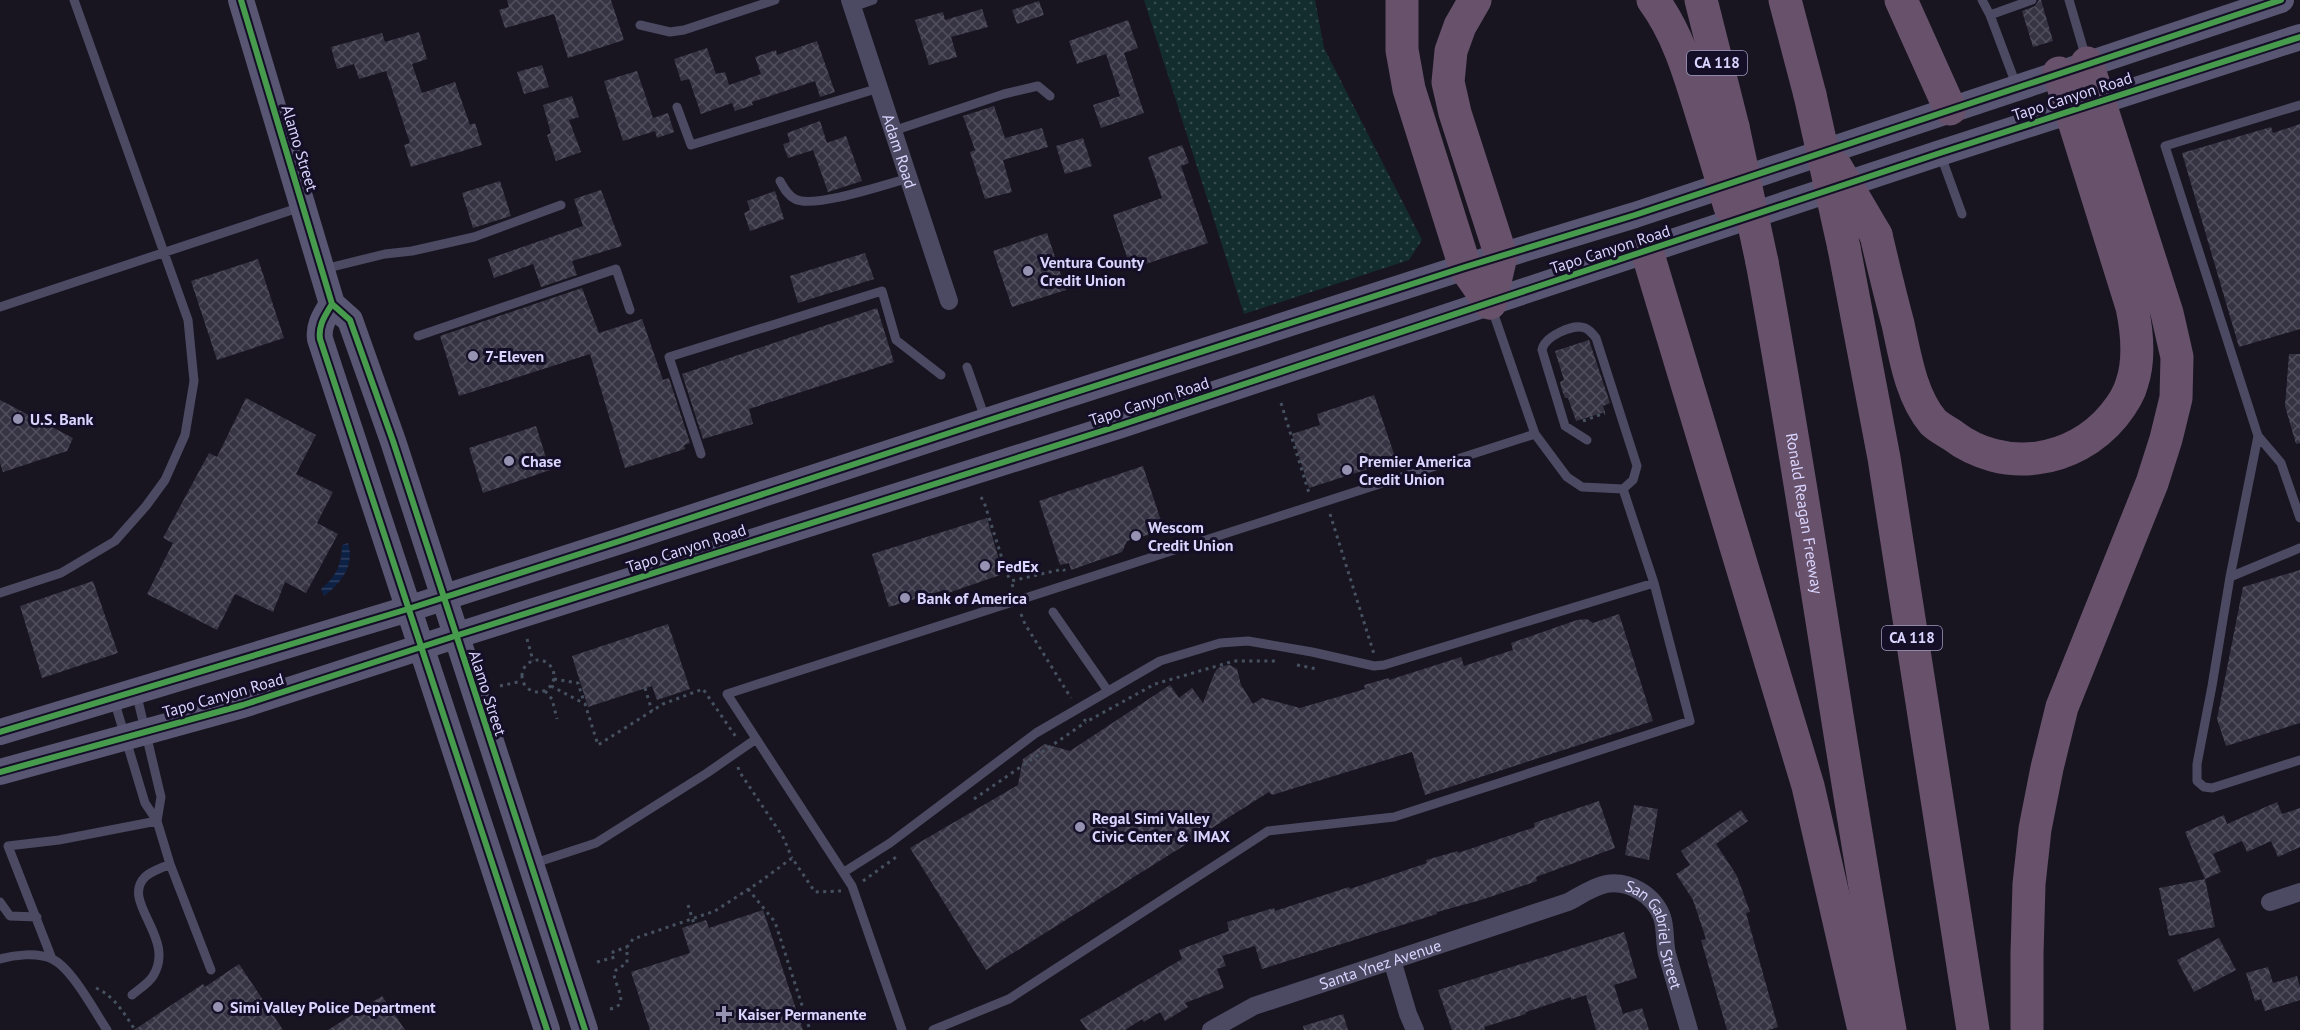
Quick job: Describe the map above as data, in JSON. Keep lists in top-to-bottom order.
{
  "streets": {
    "highway": ["CA 118", "Ronald Reagan Freeway"],
    "main road": ["Tapo Canyon Road", "Alamo Street"],
    "street": ["Adam Road", "San Gabriel Street", "Santa Ynez Avenue"]
  },
  "crossings": [
    ["CA 118", "Ronald Reagan Freeway"],
    ["Tapo Canyon Road", "Alamo Street"],
    ["San Gabriel Street", "Santa Ynez Avenue"]
  ],
  "places": {
    "other": [
      "Ventura County Credit Union",
      "7-Eleven",
      "U.S. Bank",
      "Chase",
      "Premier America Credit Union",
      "Wescom Credit Union",
      "FedEx",
      "Bank of America",
      "Regal Simi Valley Civic Center & IMAX",
      "Simi Valley Police Department"
    ],
    "health": ["Kaiser Permanente"]
  }
}
